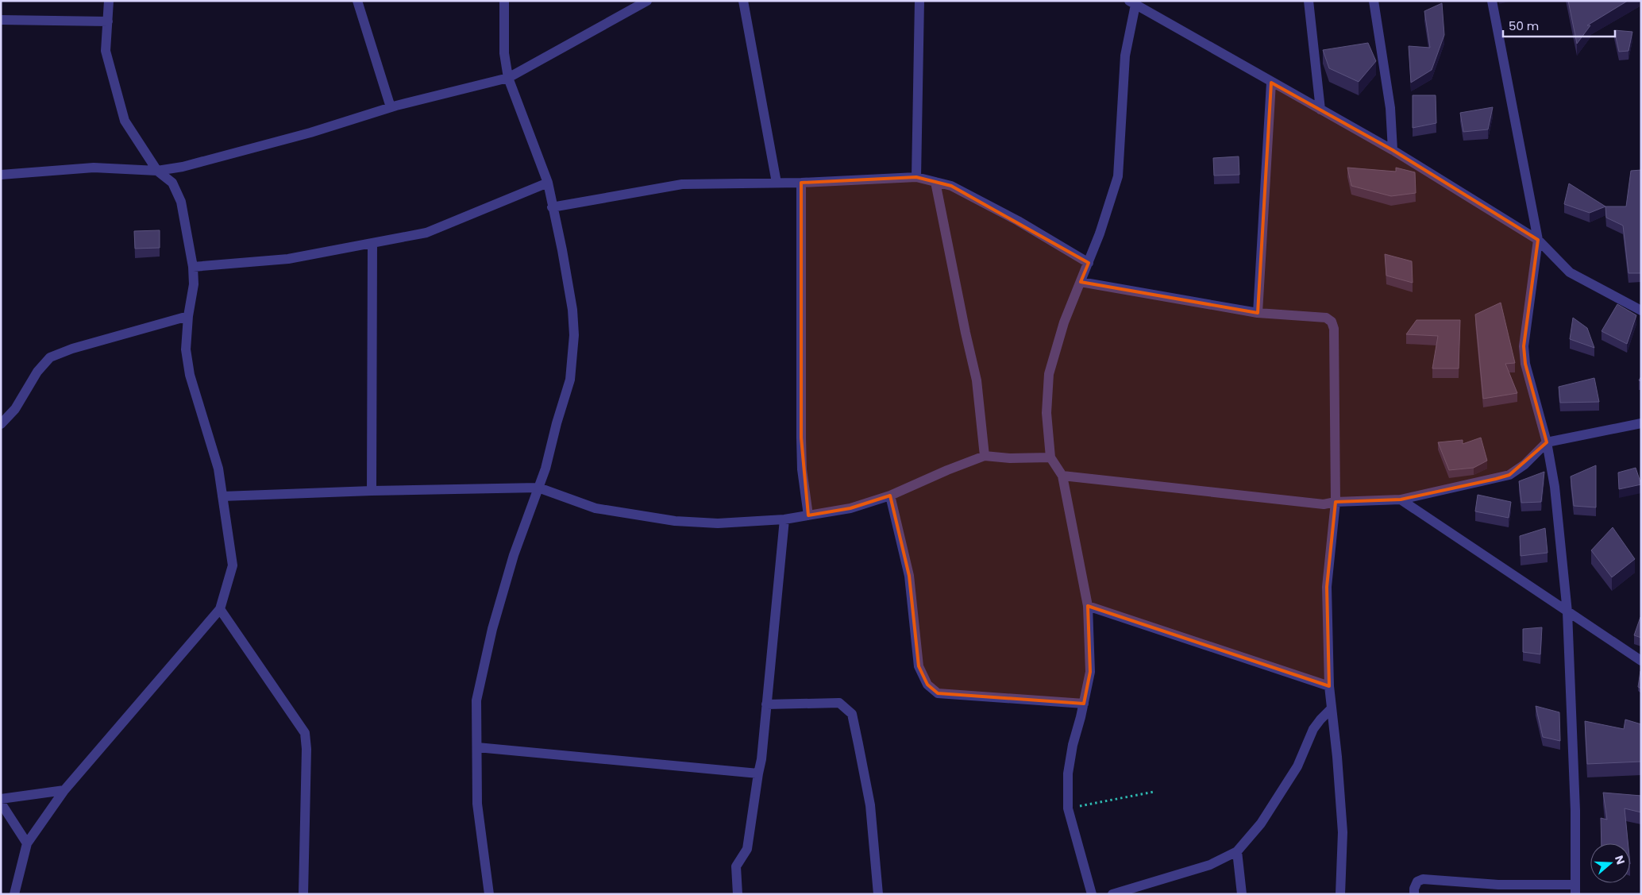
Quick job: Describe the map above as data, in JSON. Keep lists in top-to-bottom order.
{
  "scale_bar": "50 m",
  "north": "right"
}
